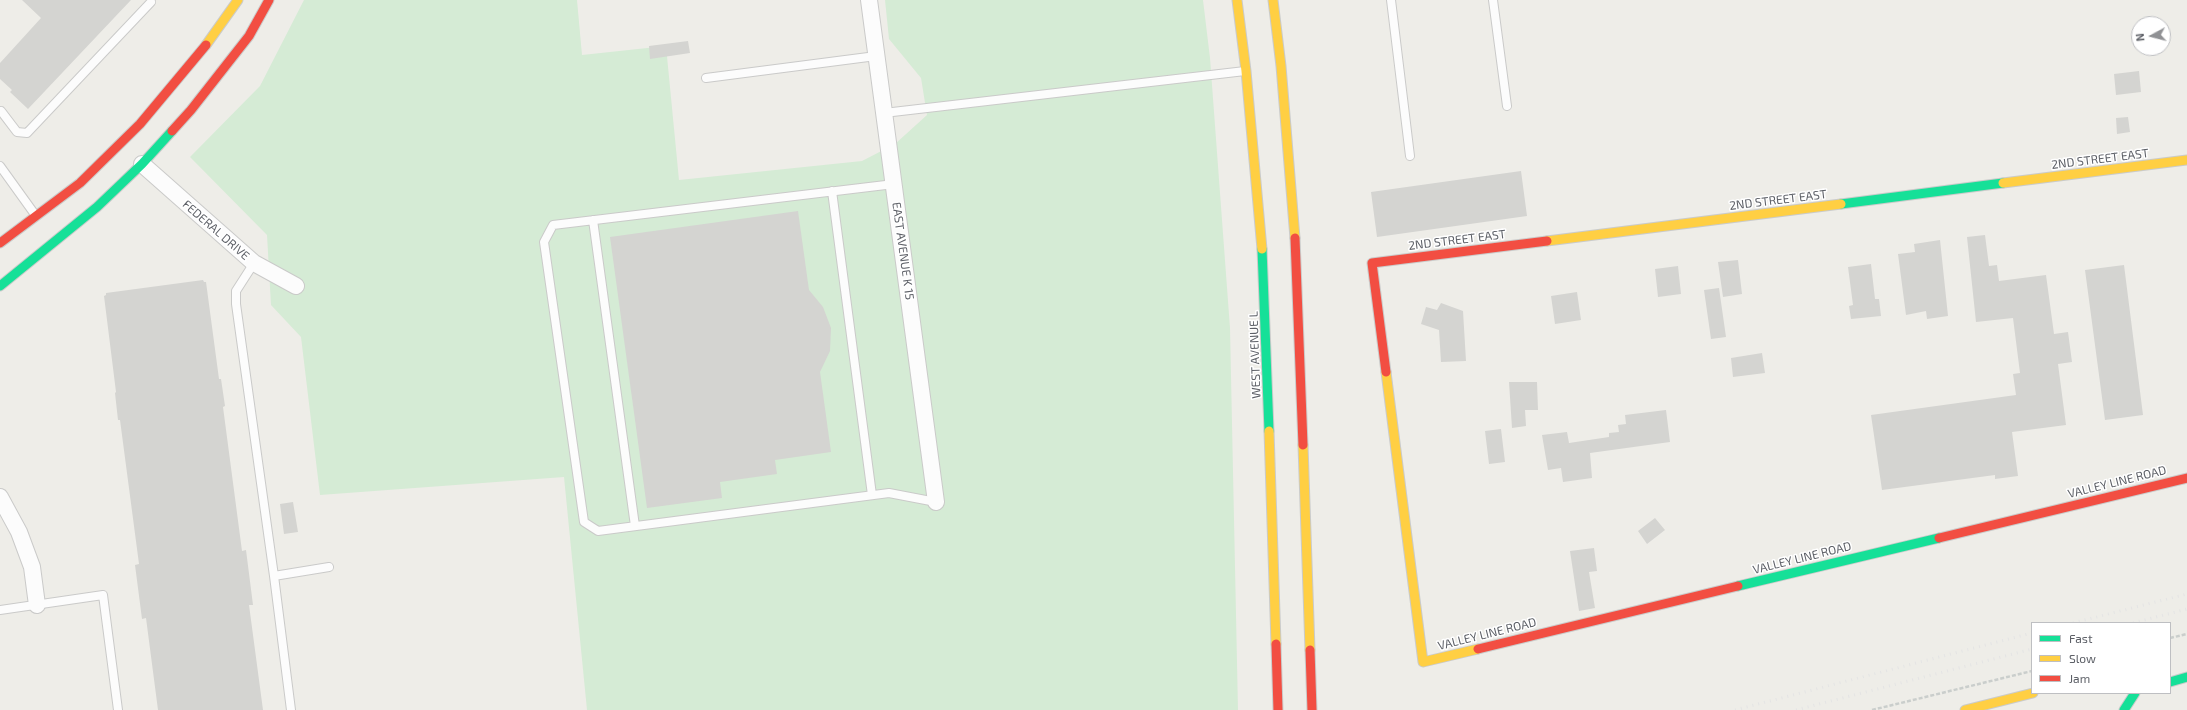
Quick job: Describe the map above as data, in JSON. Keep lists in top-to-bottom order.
{
  "streets": {
    "main road": ["2ND STREET EAST", "WEST AVENUE L", "VALLEY LINE ROAD"],
    "street": ["FEDERAL DRIVE", "EAST AVENUE K 15"]
  },
  "crossings": [
    ["2ND STREET EAST", "VALLEY LINE ROAD"]
  ],
  "legend": ["Fast", "Slow", "Jam"],
  "north": "left"
}
